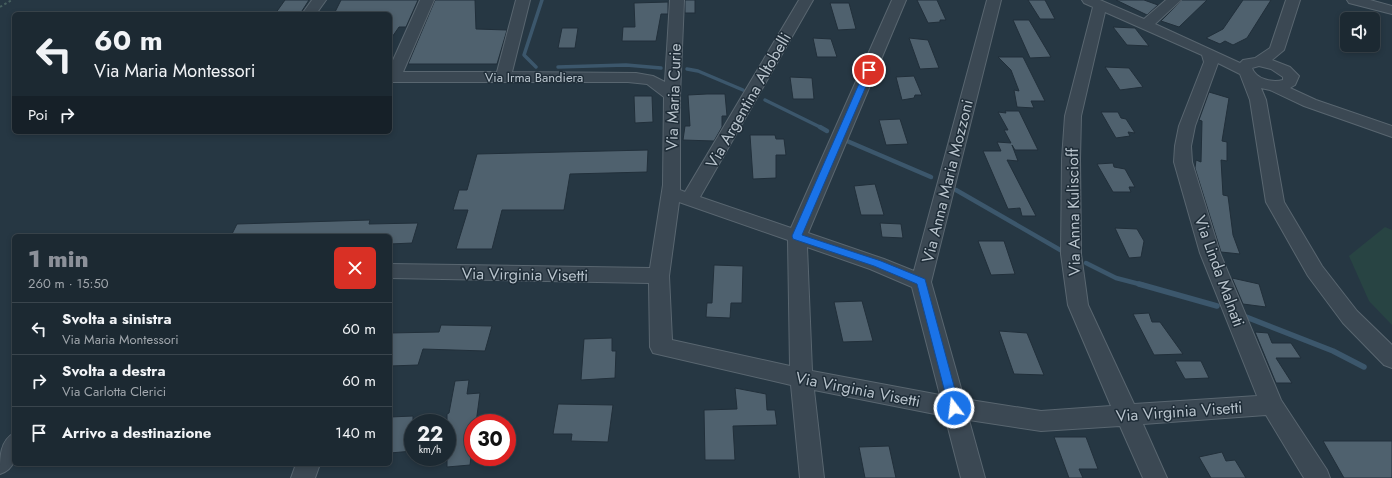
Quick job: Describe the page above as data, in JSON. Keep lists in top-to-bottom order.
{
  "streets": {
    "street": [
      "Via Irma Bandiera",
      "Via Maria Curie",
      "Via Argentina Altobelli",
      "Via Anna Maria Mozzoni",
      "Via Anna Kuliscioff",
      "Via Linda Malnati",
      "Via Virginia Visetti"
    ]
  },
  "crossings": [
    ["Via Irma Bandiera", "Via Maria Curie"],
    ["Via Maria Curie", "Via Virginia Visetti"],
    ["Via Anna Maria Mozzoni", "Via Virginia Visetti"],
    ["Via Anna Kuliscioff", "Via Virginia Visetti"],
    ["Via Linda Malnati", "Via Virginia Visetti"]
  ],
  "page": {
    "turn": ["60 m", "Via Maria Montessori"],
    "then": "Poi",
    "heading": ["1 min", "260 m · 15:50"],
    "list": [
      {
        "name": "Svolta a sinistra",
        "note": "Via Maria Montessori",
        "value": "60 m"
      },
      {
        "name": "Svolta a destra",
        "note": "Via Carlotta Clerici",
        "value": "60 m"
      },
      {
        "name": "Arrivo a destinazione",
        "value": "140 m"
      }
    ],
    "speed": "22 km/h",
    "limit": "30"
  }
}
